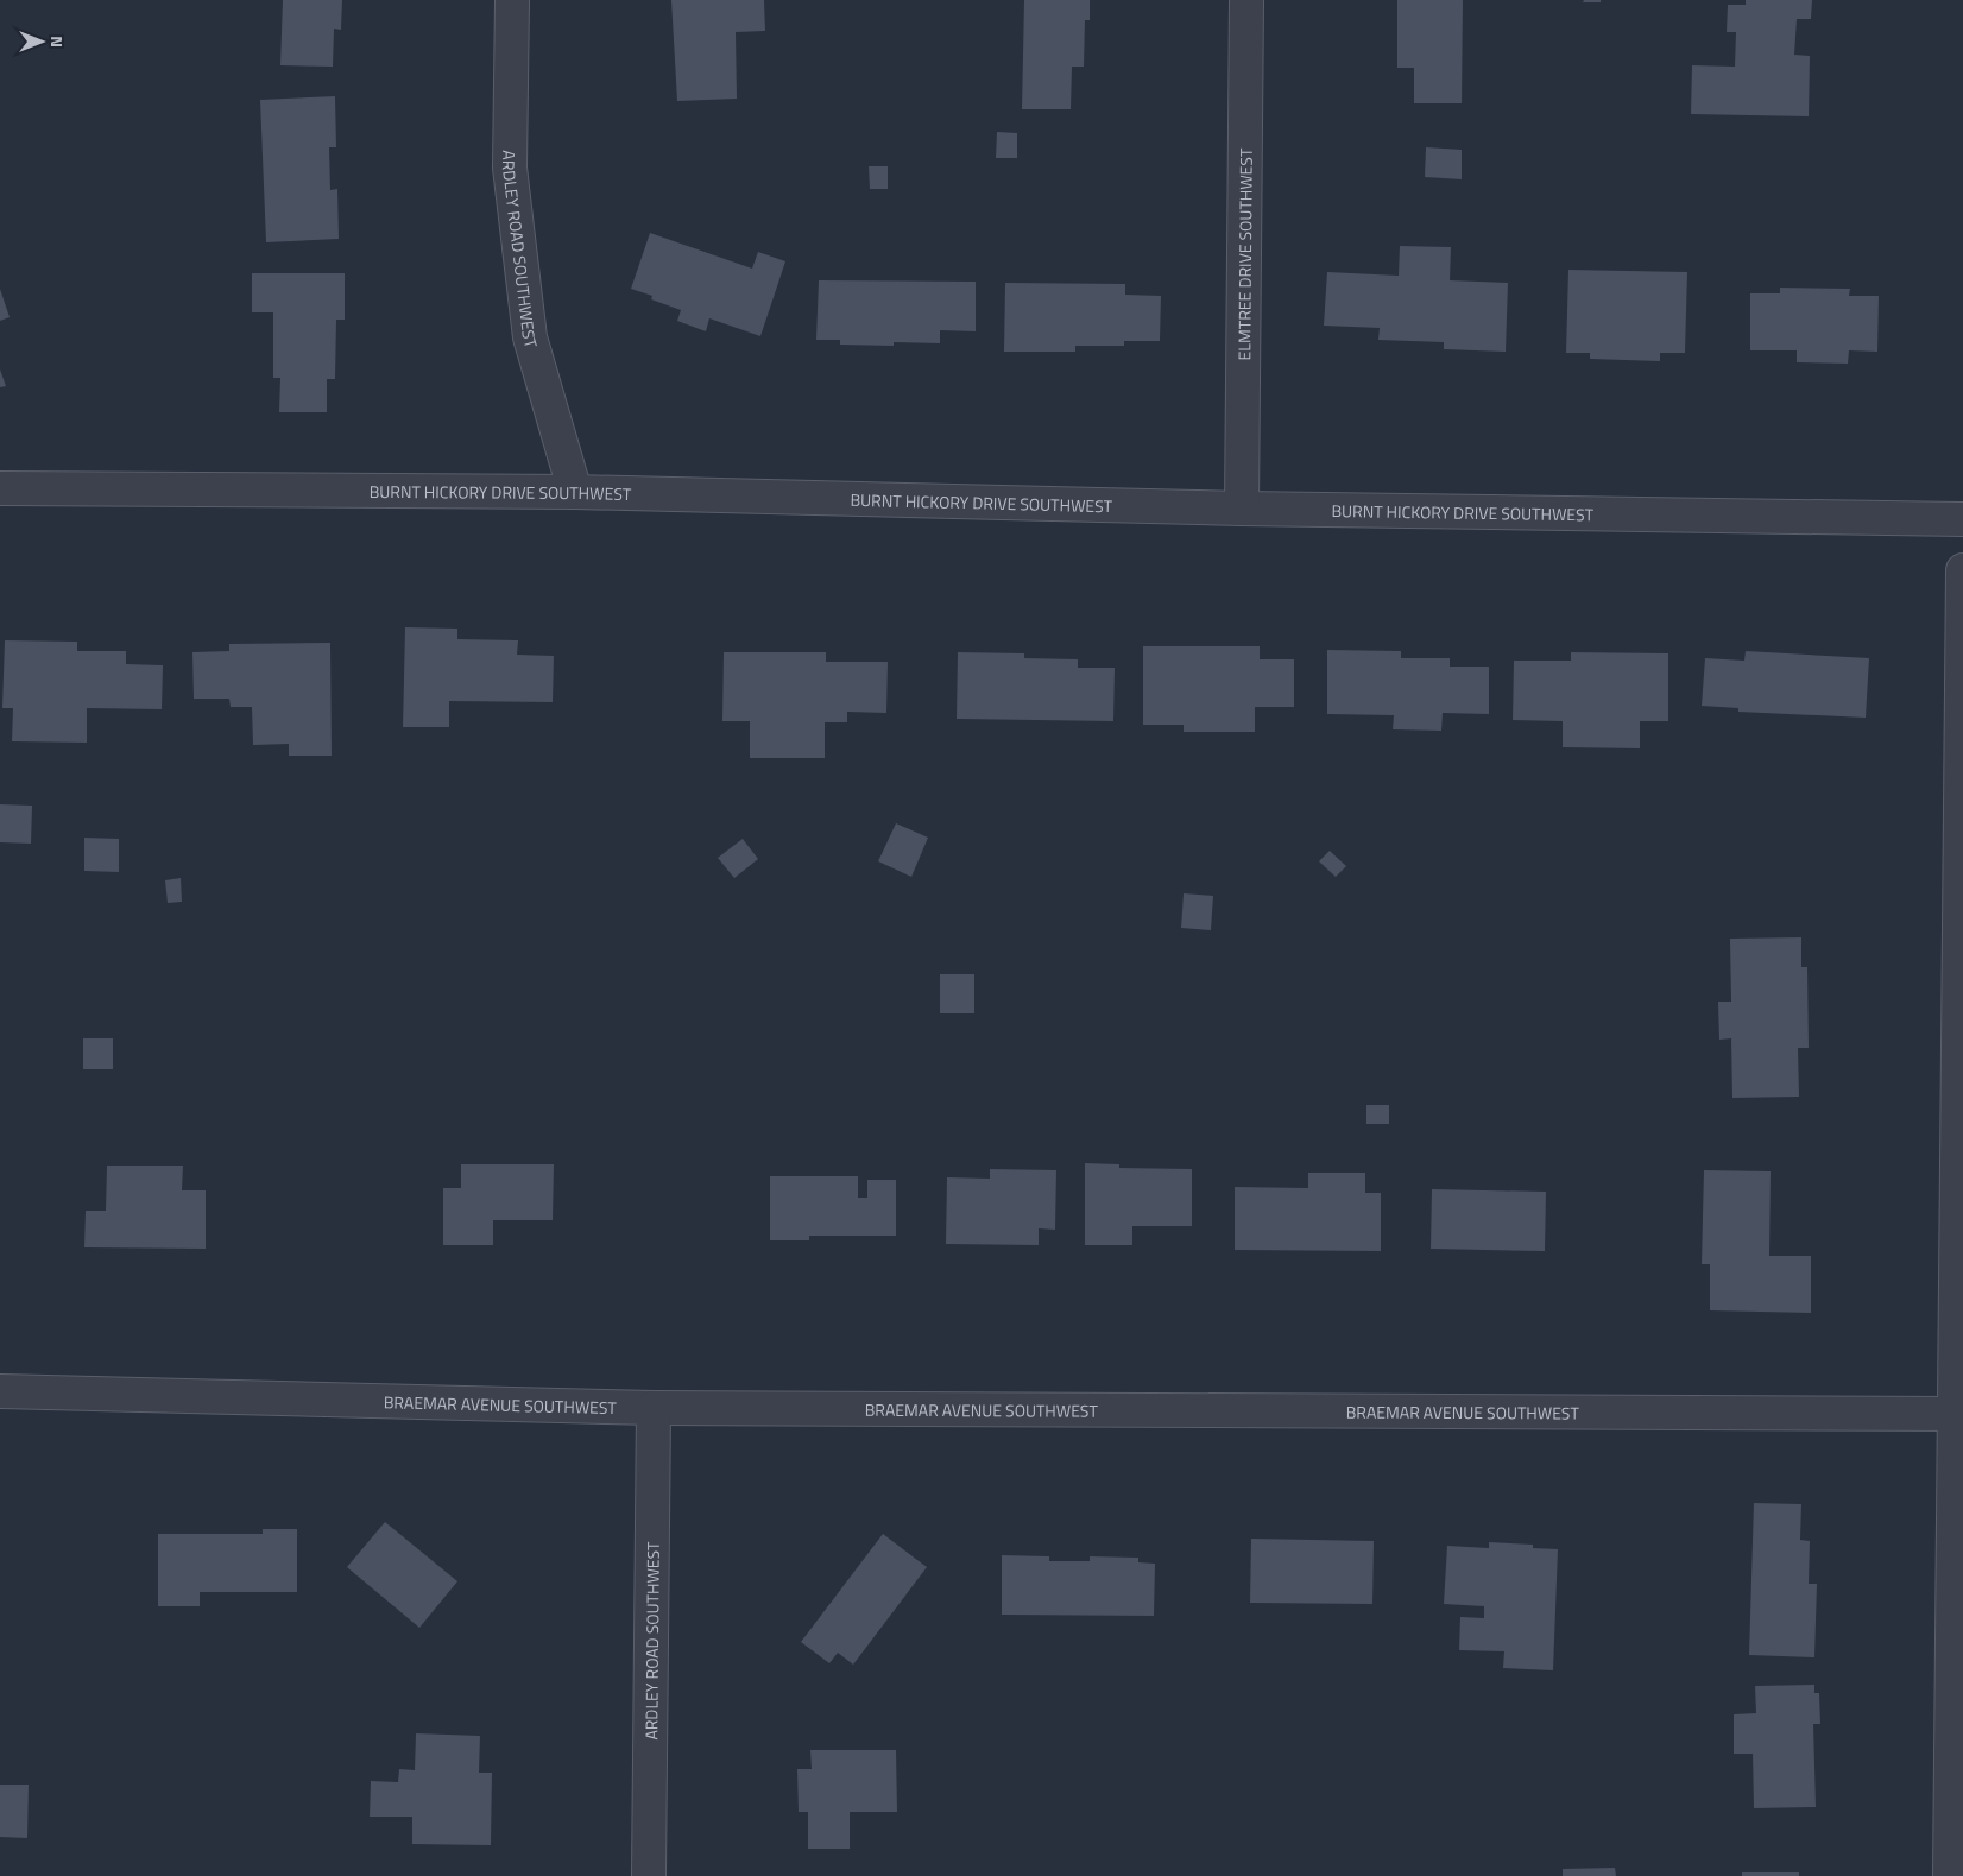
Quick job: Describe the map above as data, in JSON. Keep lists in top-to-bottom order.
{
  "streets": {
    "street": [
      "ARDLEY ROAD SOUTHWEST",
      "ELMTREE DRIVE SOUTHWEST",
      "BURNT HICKORY DRIVE SOUTHWEST",
      "BRAEMAR AVENUE SOUTHWEST"
    ]
  },
  "crossings": [
    ["ARDLEY ROAD SOUTHWEST", "BURNT HICKORY DRIVE SOUTHWEST"],
    ["ARDLEY ROAD SOUTHWEST", "BRAEMAR AVENUE SOUTHWEST"],
    ["ELMTREE DRIVE SOUTHWEST", "BURNT HICKORY DRIVE SOUTHWEST"]
  ],
  "north": "right"
}
